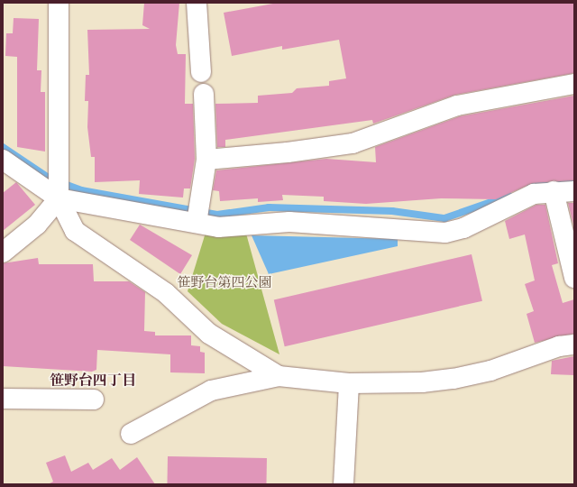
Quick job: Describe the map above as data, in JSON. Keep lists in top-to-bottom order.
{
  "districts": ["笹野台四丁目"],
  "parks": ["笹野台第四公園"]
}
